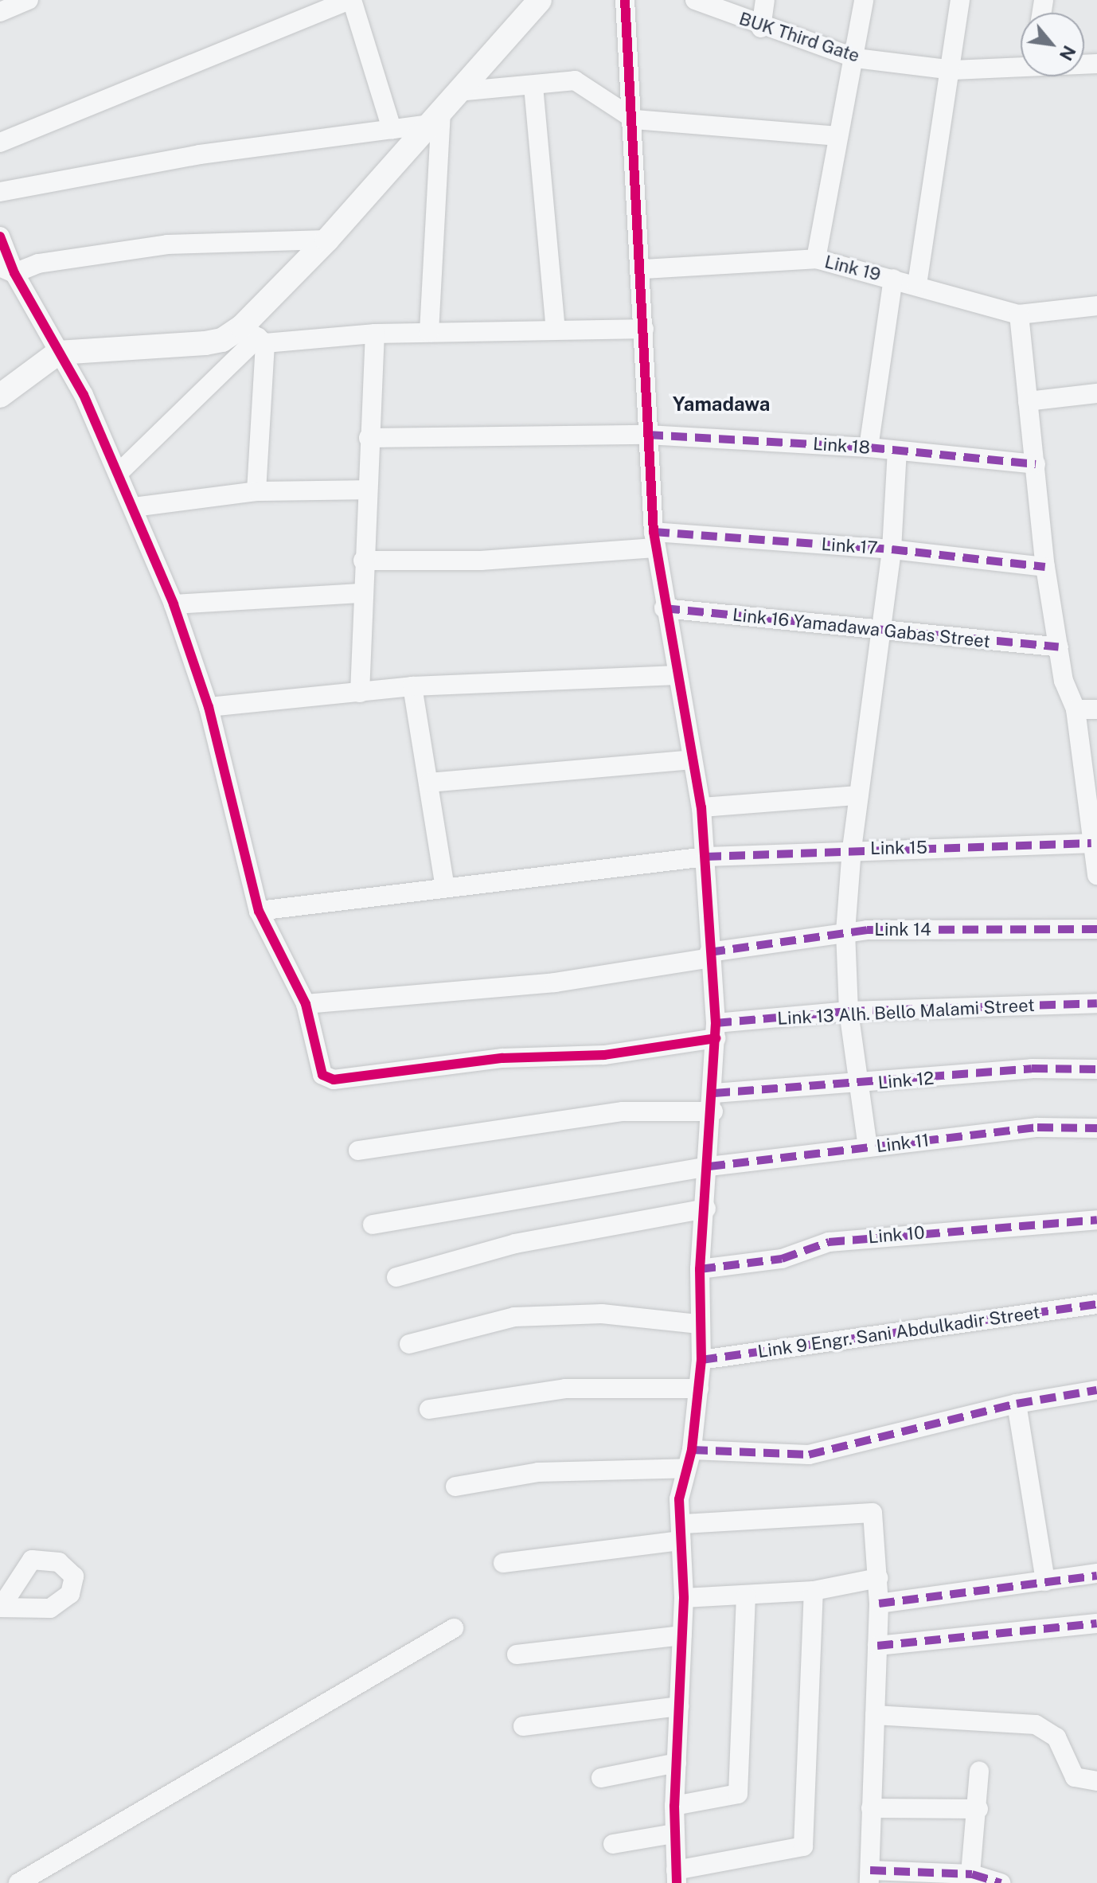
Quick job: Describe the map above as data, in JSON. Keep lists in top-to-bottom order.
{
  "streets": {
    "street": [
      "BUK Third Gate",
      "Link 19",
      "Link 18",
      "Link 17",
      "Link 16 Yamadawa Gabas Street",
      "Link 15",
      "Link 14",
      "Link 13 Alh. Bello Malami Street",
      "Link 12",
      "Link 11",
      "Link 10",
      "Link 9 Engr. Sani Abdulkadir Street"
    ]
  },
  "crossings": [
    ["Link 14", "Link 13 Alh. Bello Malami Street"]
  ],
  "districts": ["Yamadawa"],
  "north": "bottom right"
}
